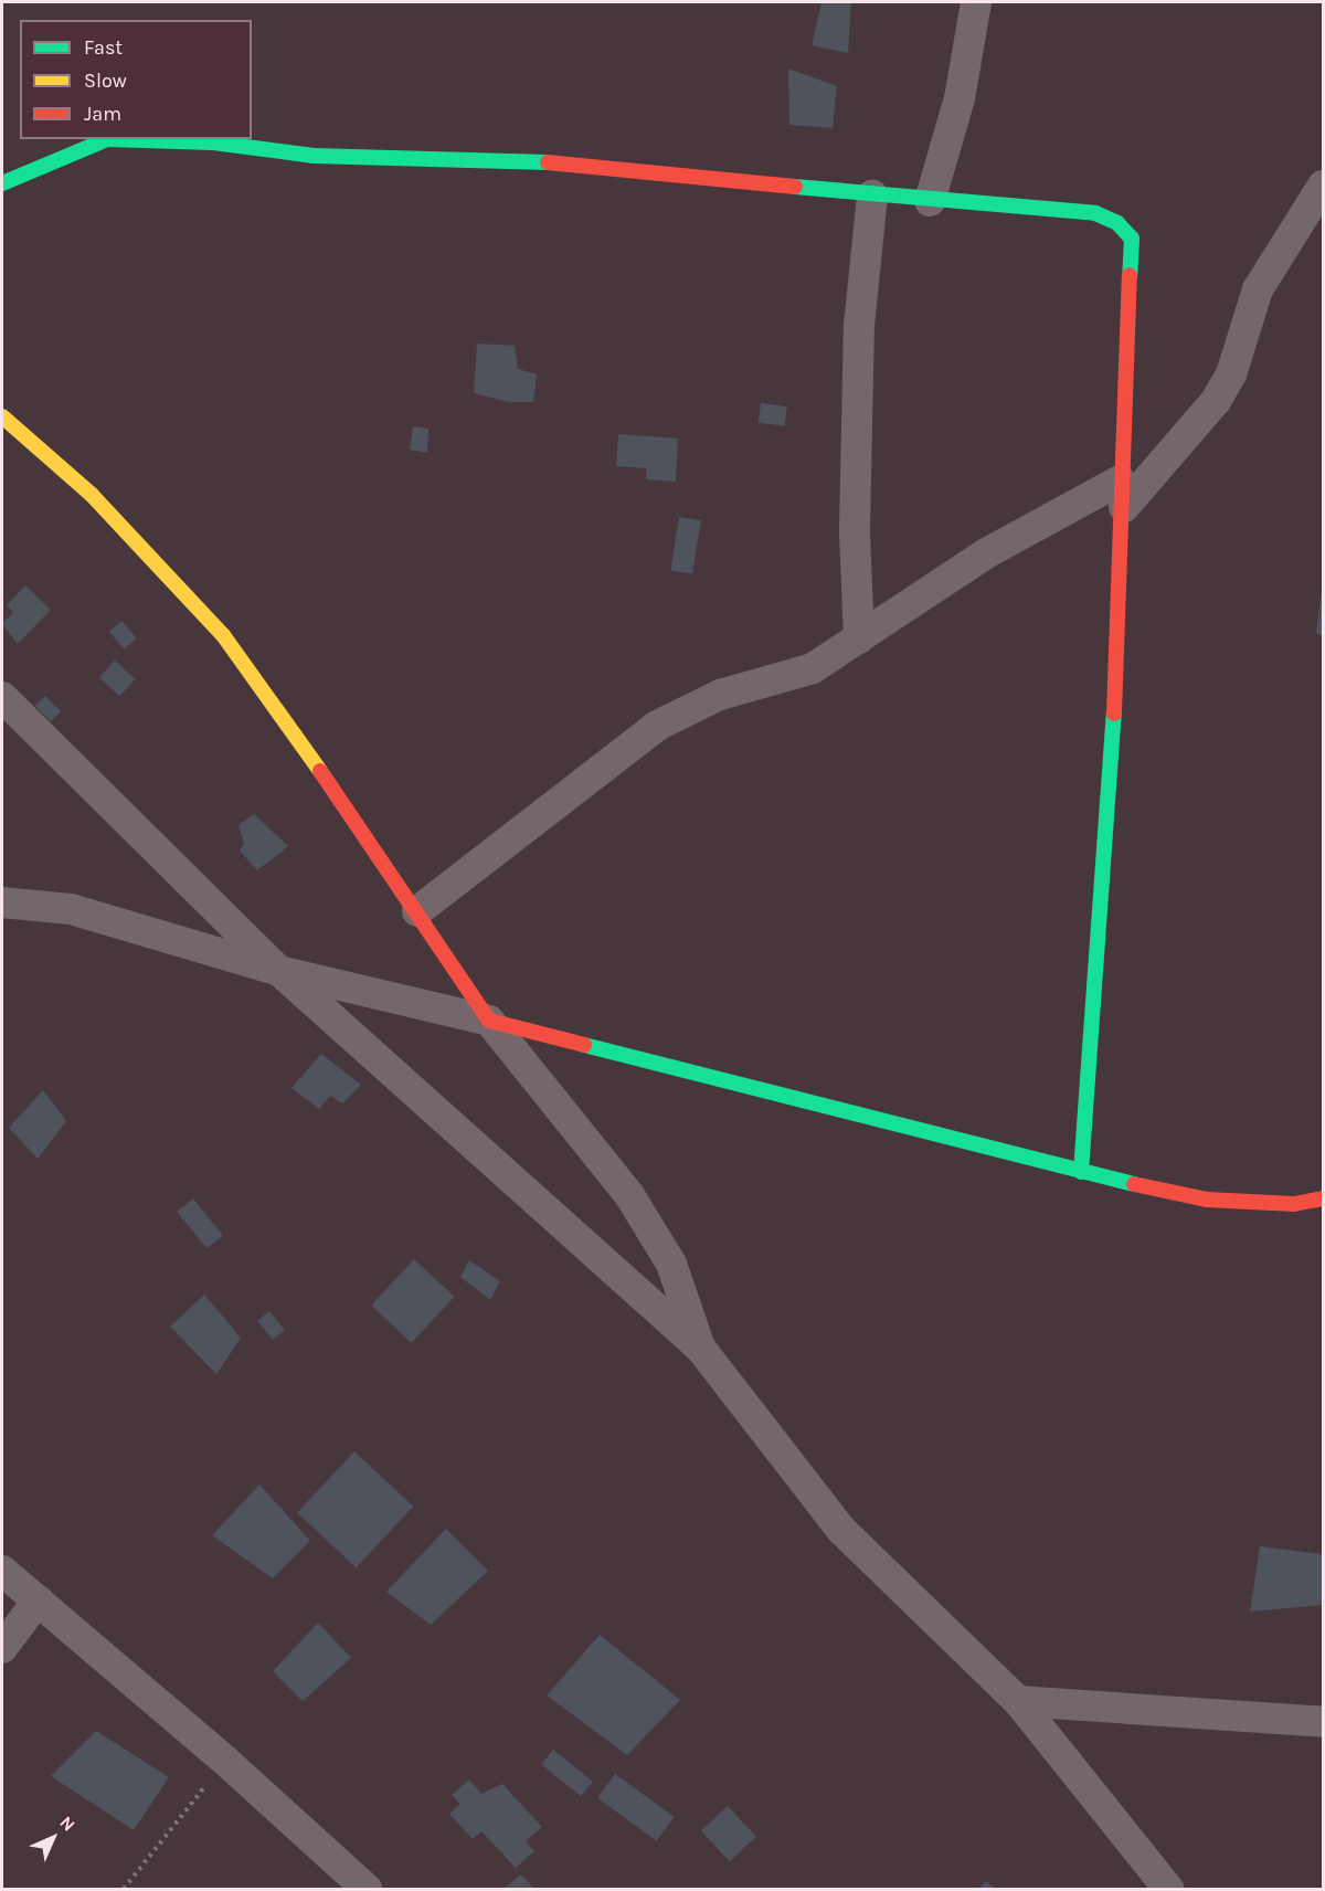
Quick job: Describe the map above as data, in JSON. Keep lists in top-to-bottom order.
{
  "legend": ["Fast", "Slow", "Jam"],
  "north": "top right"
}
